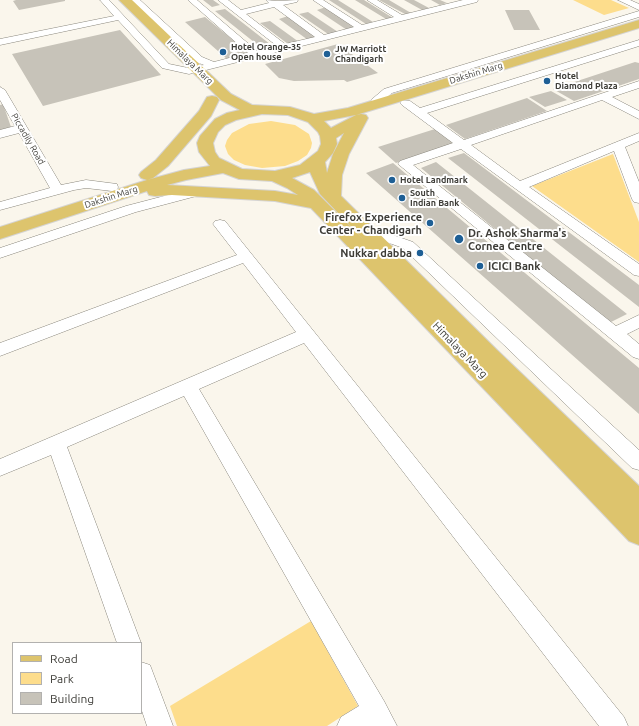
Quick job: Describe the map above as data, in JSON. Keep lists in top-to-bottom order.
{
  "streets": {
    "main road": ["Himalaya Marg", "Dakshin Marg"],
    "street": ["Piccadily Road"]
  },
  "crossings": [
    ["Himalaya Marg", "Dakshin Marg"]
  ],
  "places": [
    "Hotel Orange-35 Open house",
    "JW Marriott Chandigarh",
    "Hotel Diamond Plaza",
    "Hotel Landmark",
    "South Indian Bank",
    "Firefox Experience Center - Chandigarh",
    "Dr. Ashok Sharma's Cornea Centre",
    "Nukkar dabba",
    "ICICI Bank"
  ],
  "legend": ["Road", "Park", "Building"]
}
